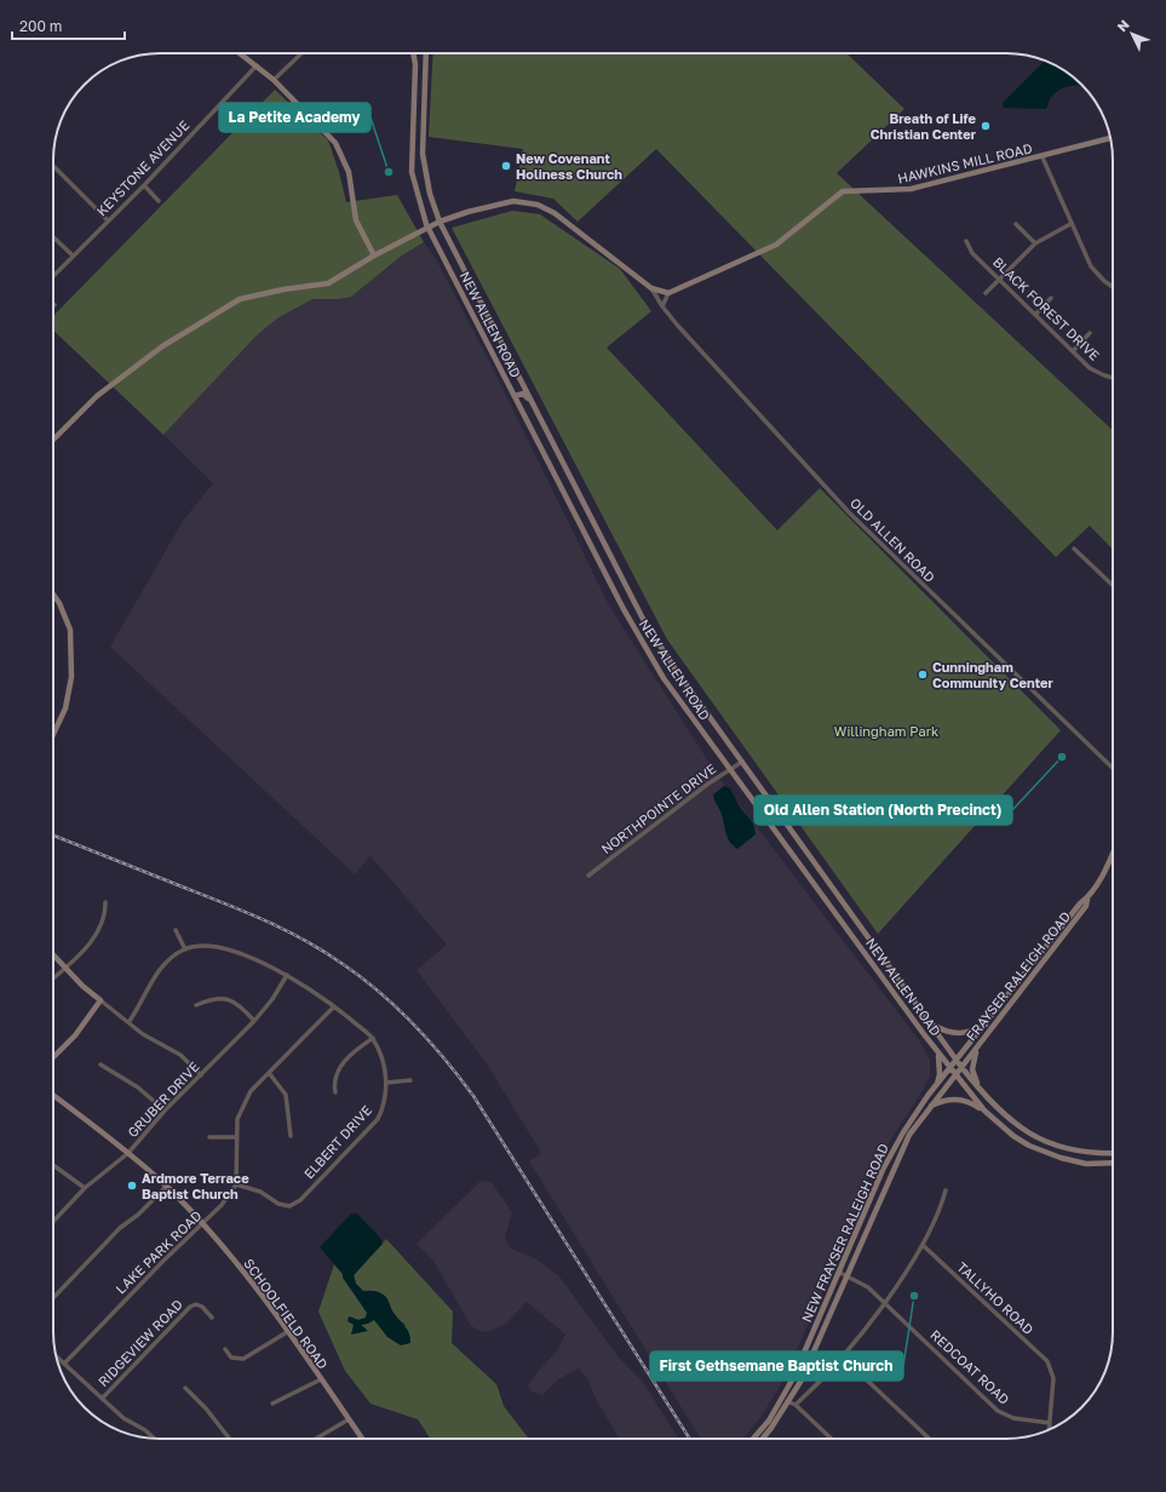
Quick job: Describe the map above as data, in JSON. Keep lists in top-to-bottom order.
{
  "streets": {
    "main road": [
      "HAWKINS MILL ROAD",
      "NEW ALLEN ROAD",
      "FRAYSER RALEIGH ROAD",
      "NEW FRAYSER RALEIGH ROAD",
      "SCHOOLFIELD ROAD"
    ],
    "street": [
      "KEYSTONE AVENUE",
      "BLACK FOREST DRIVE",
      "OLD ALLEN ROAD",
      "NORTHPOINTE DRIVE",
      "GRUBER DRIVE",
      "ELBERT DRIVE",
      "LAKE PARK ROAD",
      "TALLYHO ROAD",
      "RIDGEVIEW ROAD",
      "REDCOAT ROAD"
    ]
  },
  "crossings": [
    ["NEW ALLEN ROAD", "NORTHPOINTE DRIVE"],
    ["NEW ALLEN ROAD", "FRAYSER RALEIGH ROAD"],
    ["NEW ALLEN ROAD", "NEW FRAYSER RALEIGH ROAD"],
    ["FRAYSER RALEIGH ROAD", "NEW FRAYSER RALEIGH ROAD"],
    ["GRUBER DRIVE", "SCHOOLFIELD ROAD"],
    ["ELBERT DRIVE", "LAKE PARK ROAD"],
    ["NEW FRAYSER RALEIGH ROAD", "REDCOAT ROAD"],
    ["LAKE PARK ROAD", "SCHOOLFIELD ROAD"],
    ["TALLYHO ROAD", "REDCOAT ROAD"]
  ],
  "parks": ["Willingham Park"],
  "places": [
    "Breath of Life Christian Center",
    "New Covenant Holiness Church",
    "La Petite Academy",
    "Cunningham Community Center",
    "Old Allen Station (North Precinct)",
    "Ardmore Terrace Baptist Church",
    "First Gethsemane Baptist Church"
  ],
  "scale_bar": "200 m",
  "north": "top left"
}
